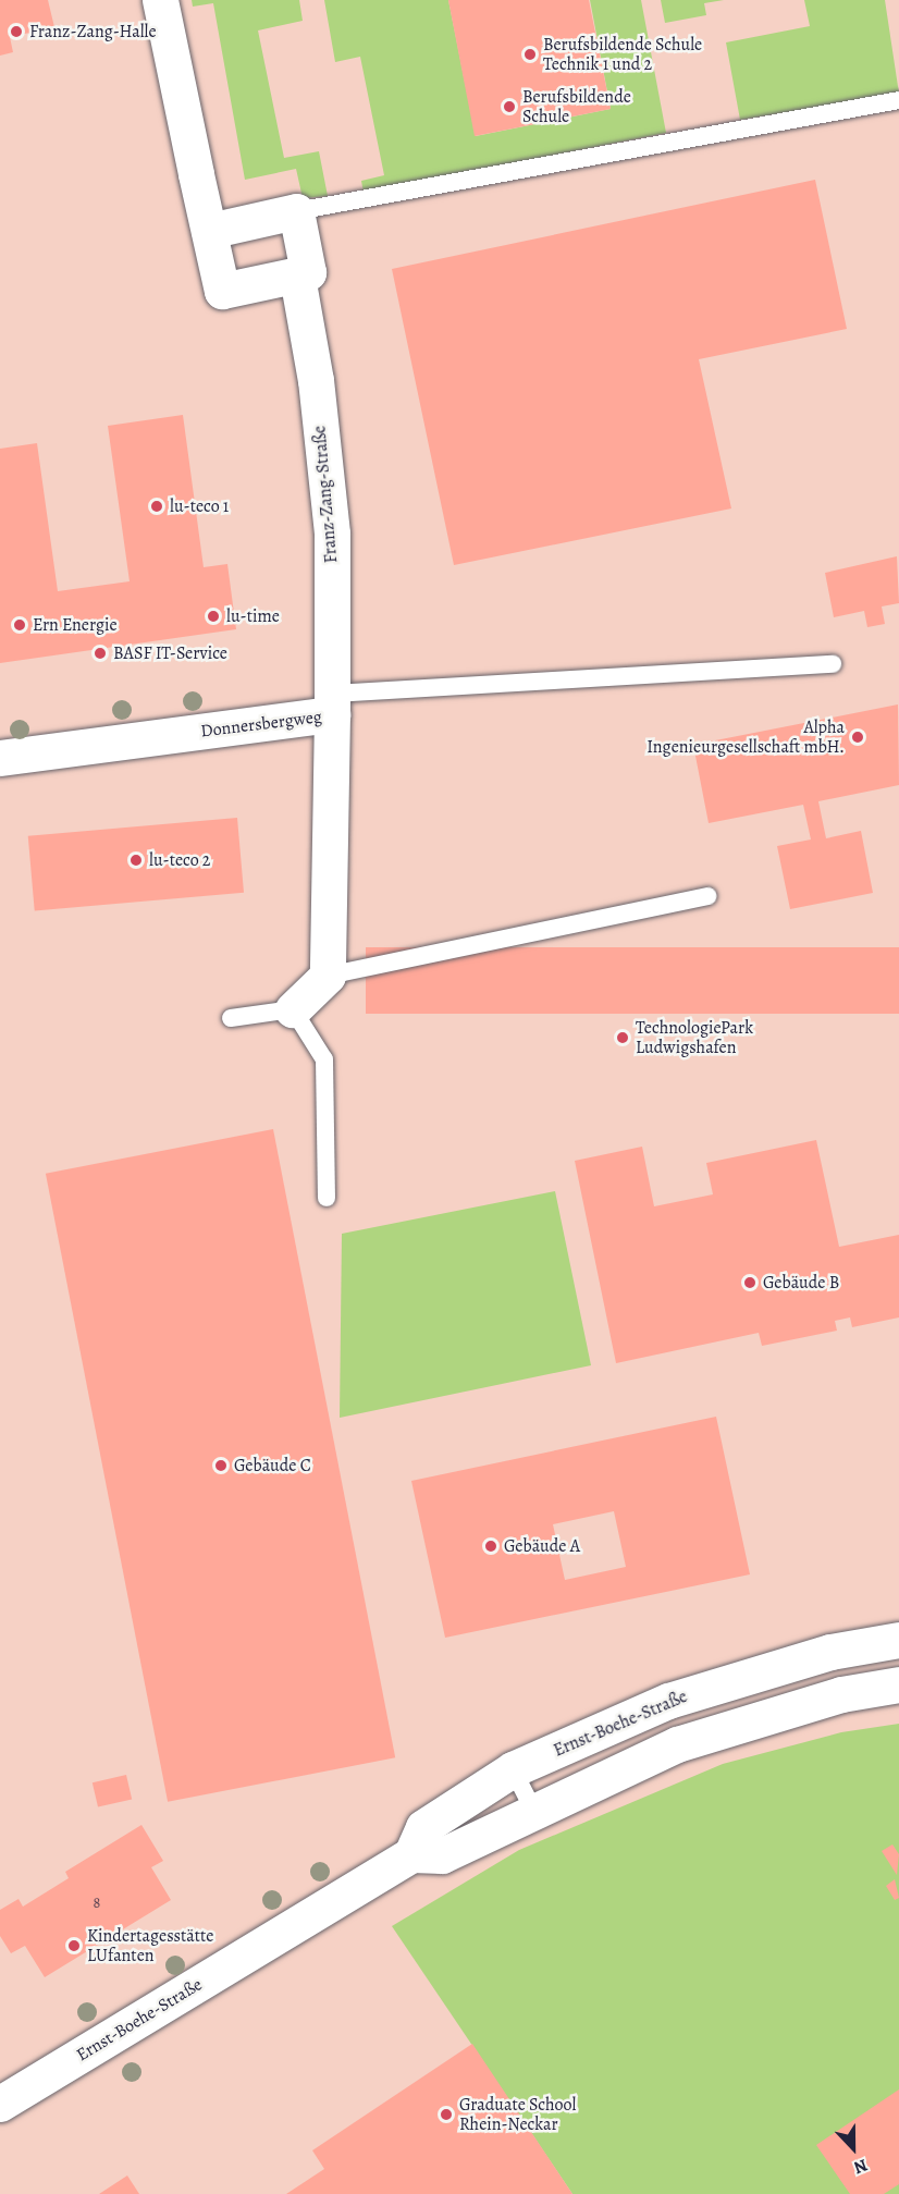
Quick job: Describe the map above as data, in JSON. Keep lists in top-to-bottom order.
{
  "streets": {
    "street": ["Franz-Zang-Straße", "Donnersbergweg", "Ernst-Boehe-Straße"]
  },
  "crossings": [
    ["Franz-Zang-Straße", "Donnersbergweg"]
  ],
  "places": [
    "Franz-Zang-Halle",
    "Berufsbildende Schule Technik 1 und 2",
    "Berufsbildende Schule",
    "lu-teco 1",
    "lu-time",
    "Ern Energie",
    "BASF IT-Service",
    "Alpha Ingenieurgesellschaft mbH.",
    "lu-teco 2",
    "TechnologiePark Ludwigshafen",
    "Gebäude B",
    "Gebäude C",
    "Gebäude A",
    "Kindertagesstätte LUfanten",
    "Graduate School Rhein-Neckar"
  ],
  "house_numbers": ["8"],
  "north": "bottom"
}
